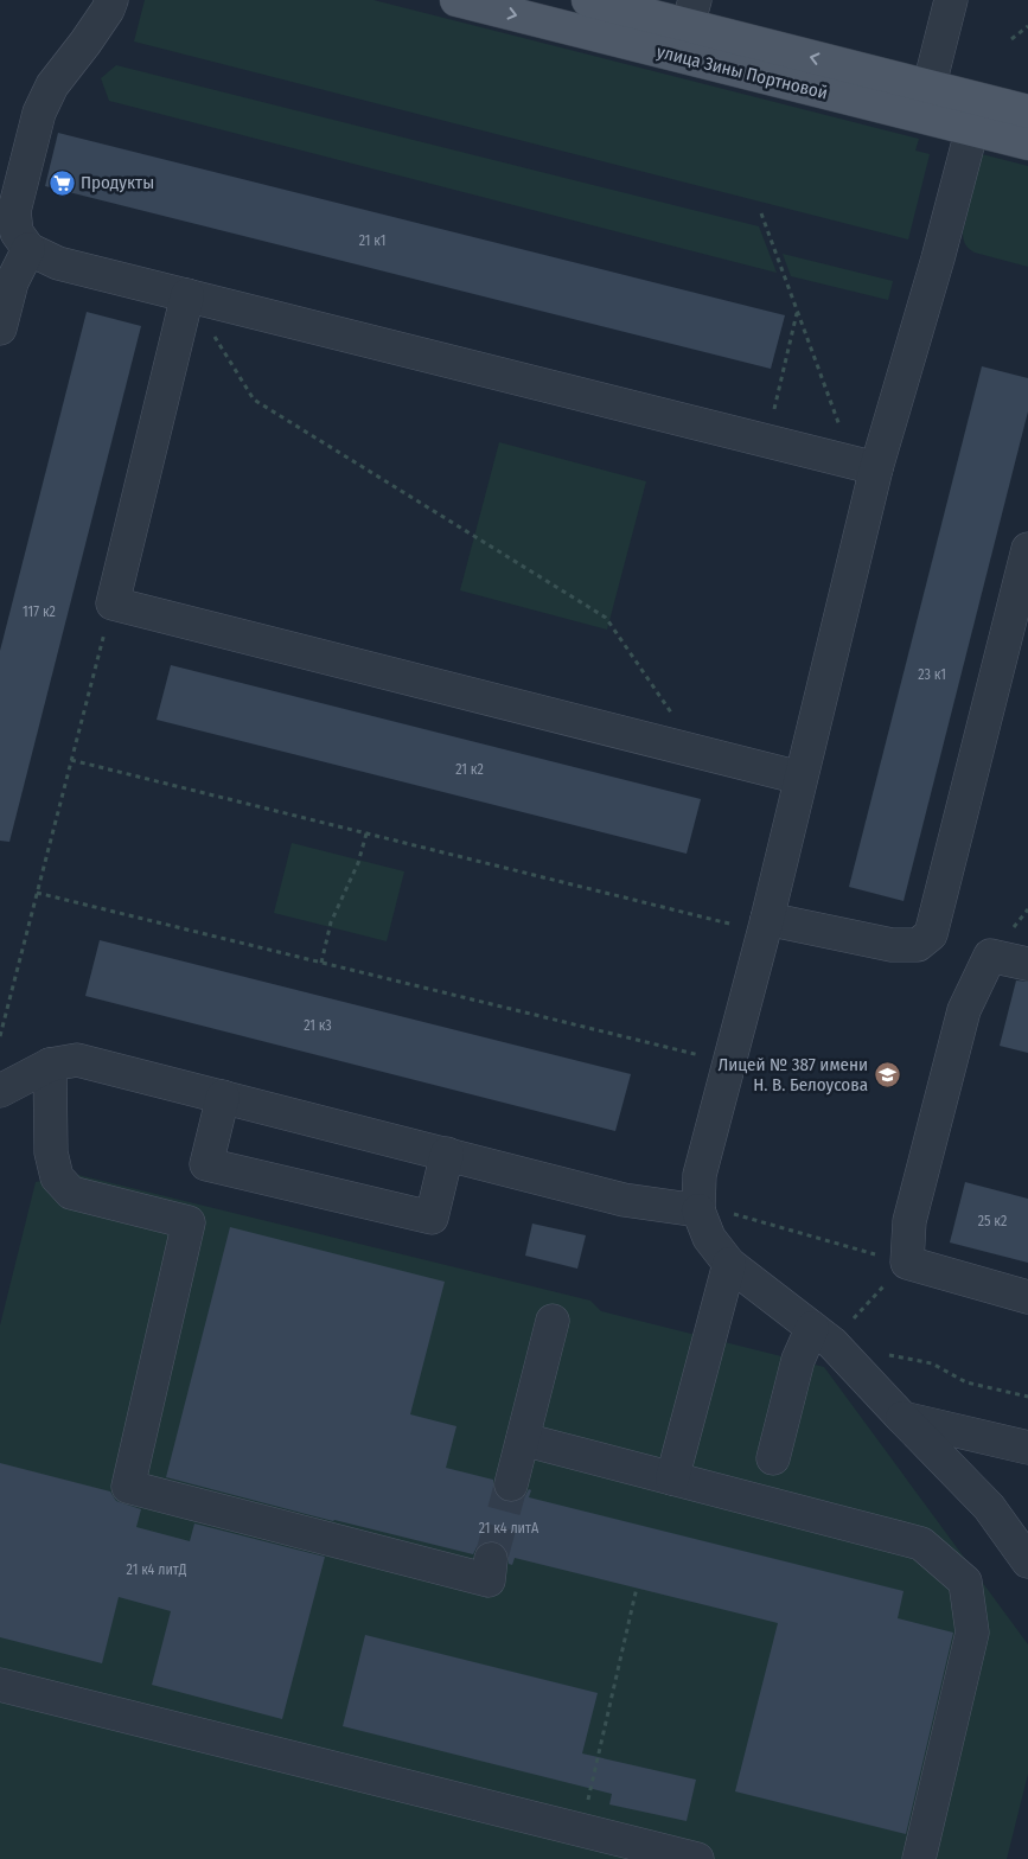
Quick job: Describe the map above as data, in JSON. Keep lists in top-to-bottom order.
{
  "streets": {
    "main road": ["улица Зины Портновой"]
  },
  "places": {
    "supermarket": ["Продукты"],
    "school or university": ["Лицей № 387 имени Н. В. Белоусова"]
  },
  "house_numbers": [
    "21 к1",
    "117 к2",
    "23 к1",
    "21 к2",
    "21 к3",
    "25 к2",
    "21 к4 литА",
    "21 к4 литД"
  ]
}
